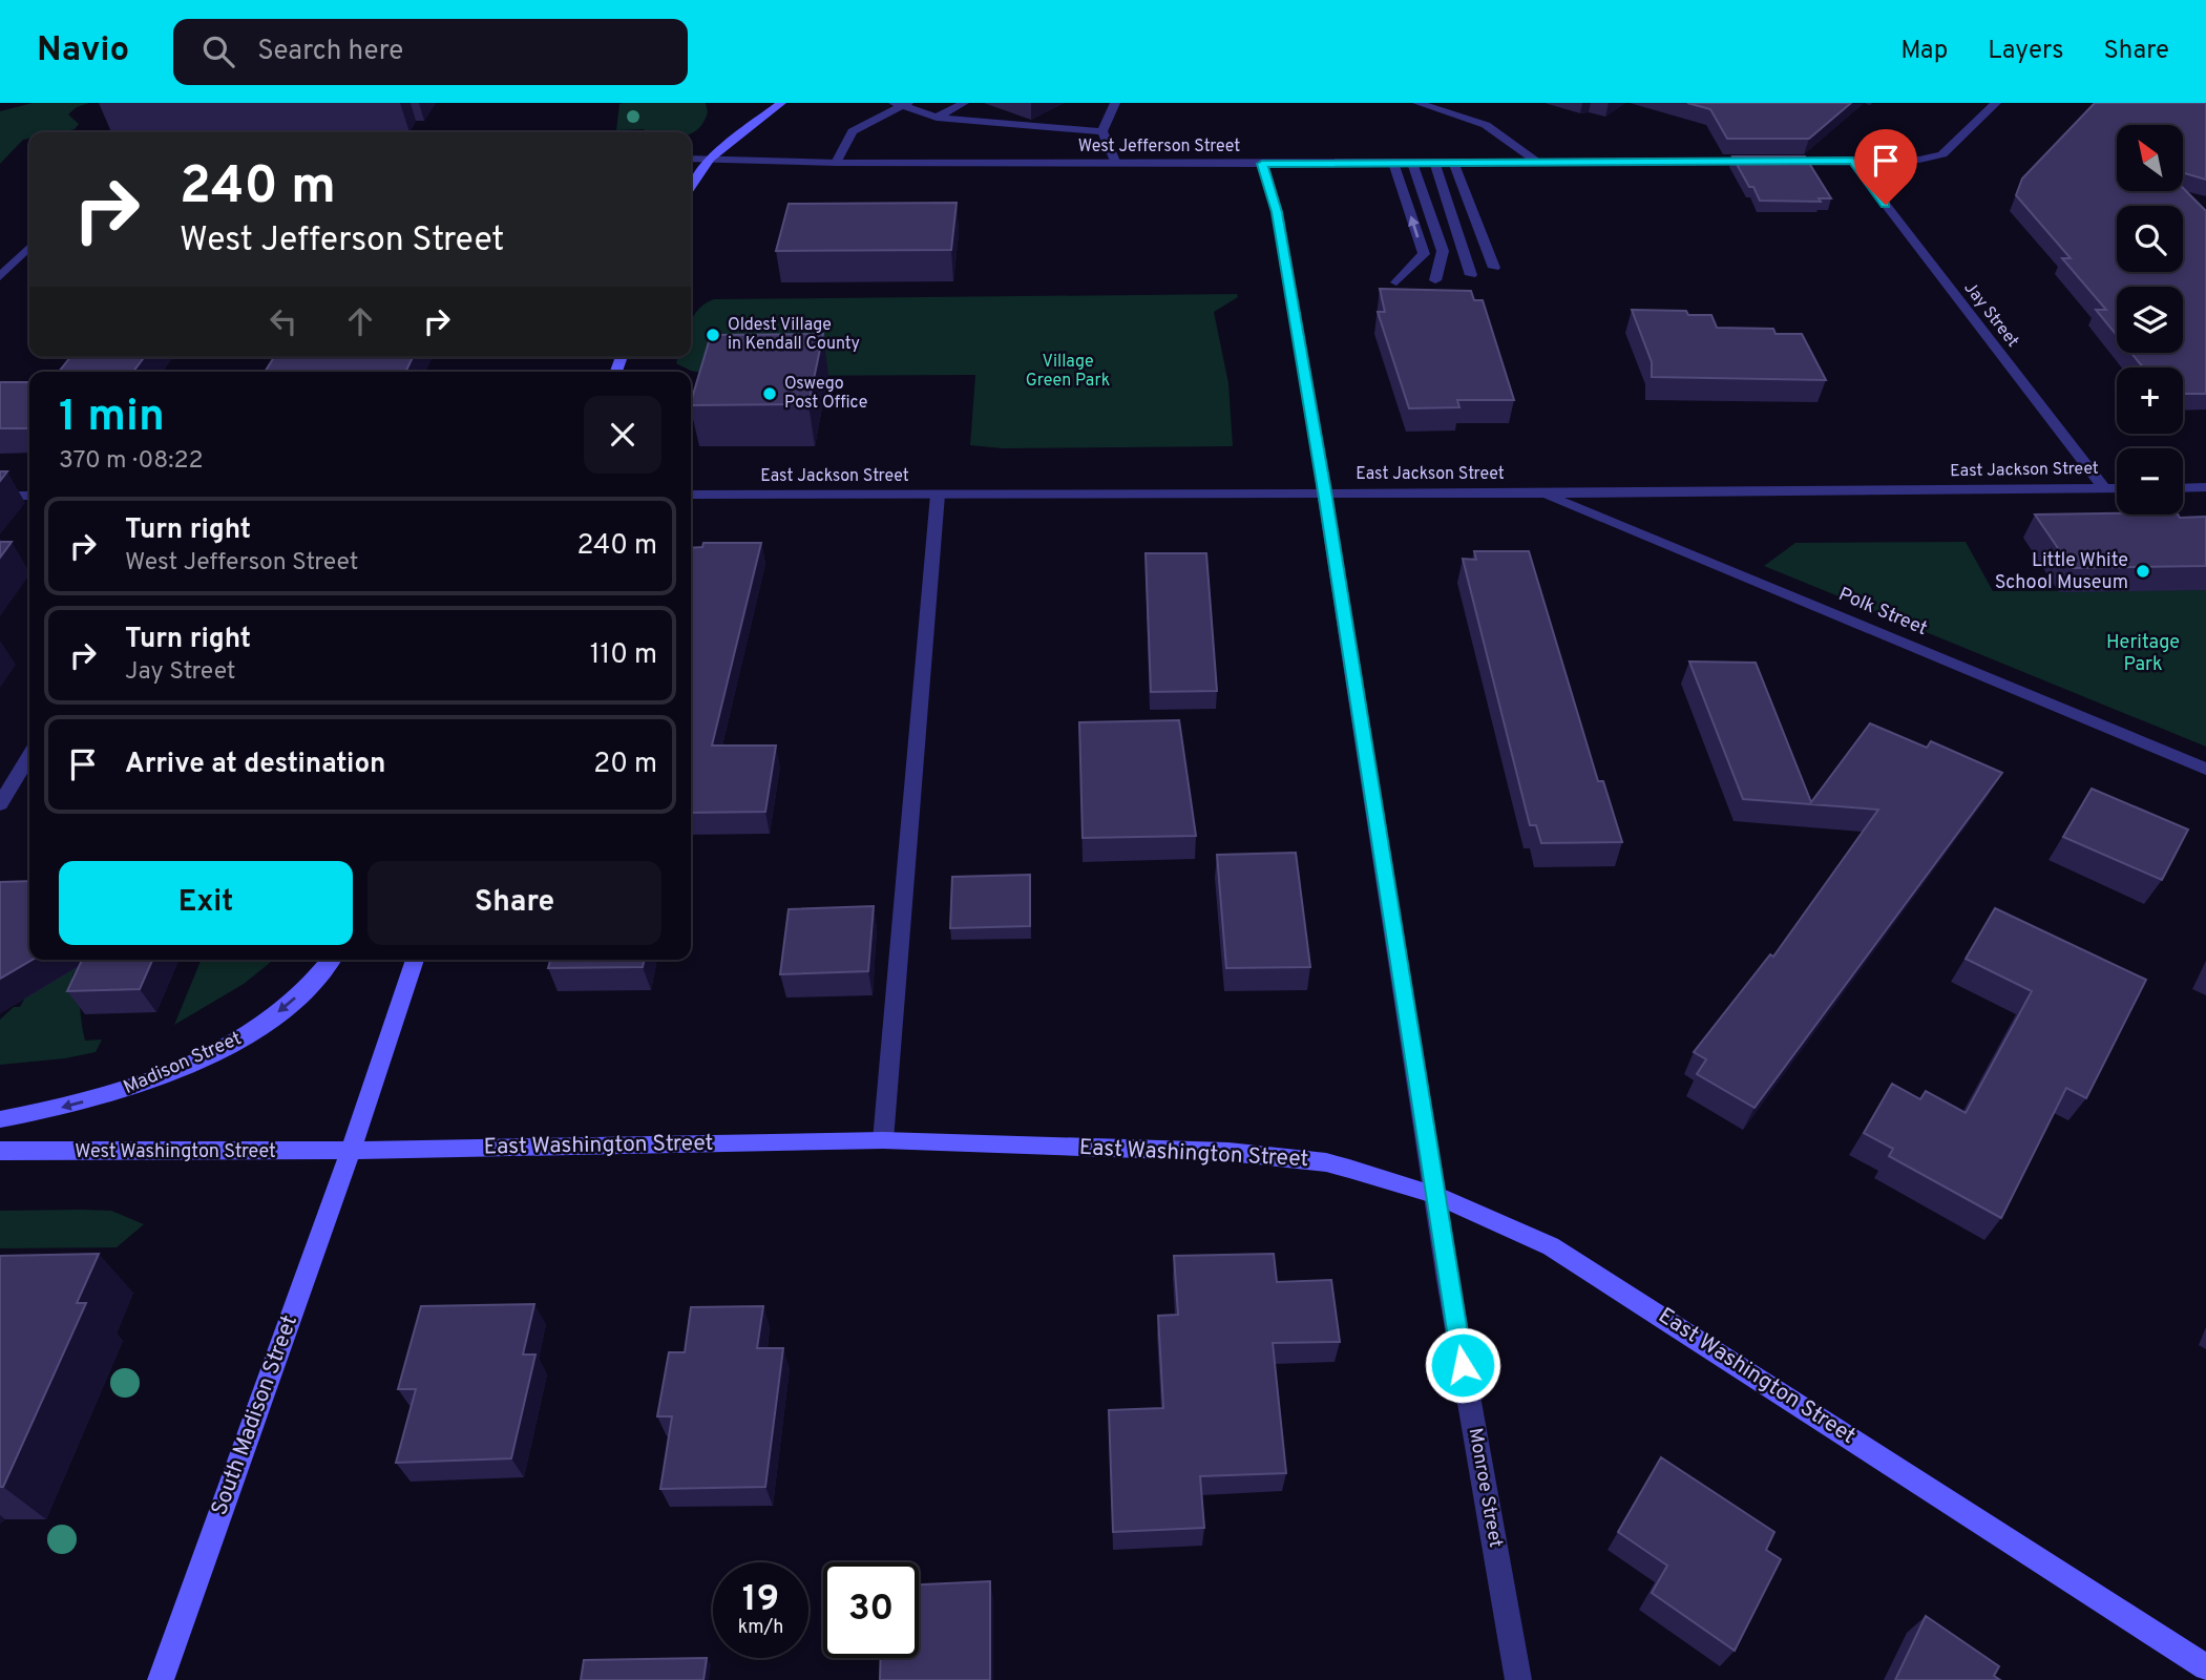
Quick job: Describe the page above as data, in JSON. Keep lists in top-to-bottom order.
{
  "streets": {
    "street": [
      "West Jefferson Street",
      "Jay Street",
      "East Jackson Street",
      "Polk Street",
      "Madison Street",
      "East Washington Street",
      "West Washington Street",
      "South Madison Street",
      "Monroe Street"
    ]
  },
  "crossings": [
    ["West Jefferson Street", "Jay Street"],
    ["West Jefferson Street", "Monroe Street"],
    ["Jay Street", "East Jackson Street"],
    ["East Jackson Street", "Polk Street"],
    ["East Jackson Street", "Monroe Street"],
    ["East Washington Street", "West Washington Street"],
    ["East Washington Street", "South Madison Street"],
    ["East Washington Street", "Monroe Street"],
    ["West Washington Street", "South Madison Street"]
  ],
  "one_way": ["Madison Street"],
  "parks": ["Village Green Park", "Heritage Park"],
  "places": ["Oldest Village in Kendall County", "Oswego Post Office", "Little White School Museum"],
  "north": "top left",
  "page": {
    "header": "Navio",
    "search": "Search here",
    "nav": ["Map", "Layers", "Share"],
    "map_buttons": ["+", "−"],
    "turn": ["240 m", "West Jefferson Street"],
    "heading": ["1 min", "370 m · 08:22"],
    "list": [
      {
        "name": "Turn right",
        "note": "West Jefferson Street",
        "value": "240 m"
      },
      {
        "name": "Turn right",
        "note": "Jay Street",
        "value": "110 m"
      },
      {
        "name": "Arrive at destination",
        "value": "20 m"
      }
    ],
    "buttons": ["Exit", "Share"],
    "speed": "19 km/h",
    "limit": "30"
  }
}
